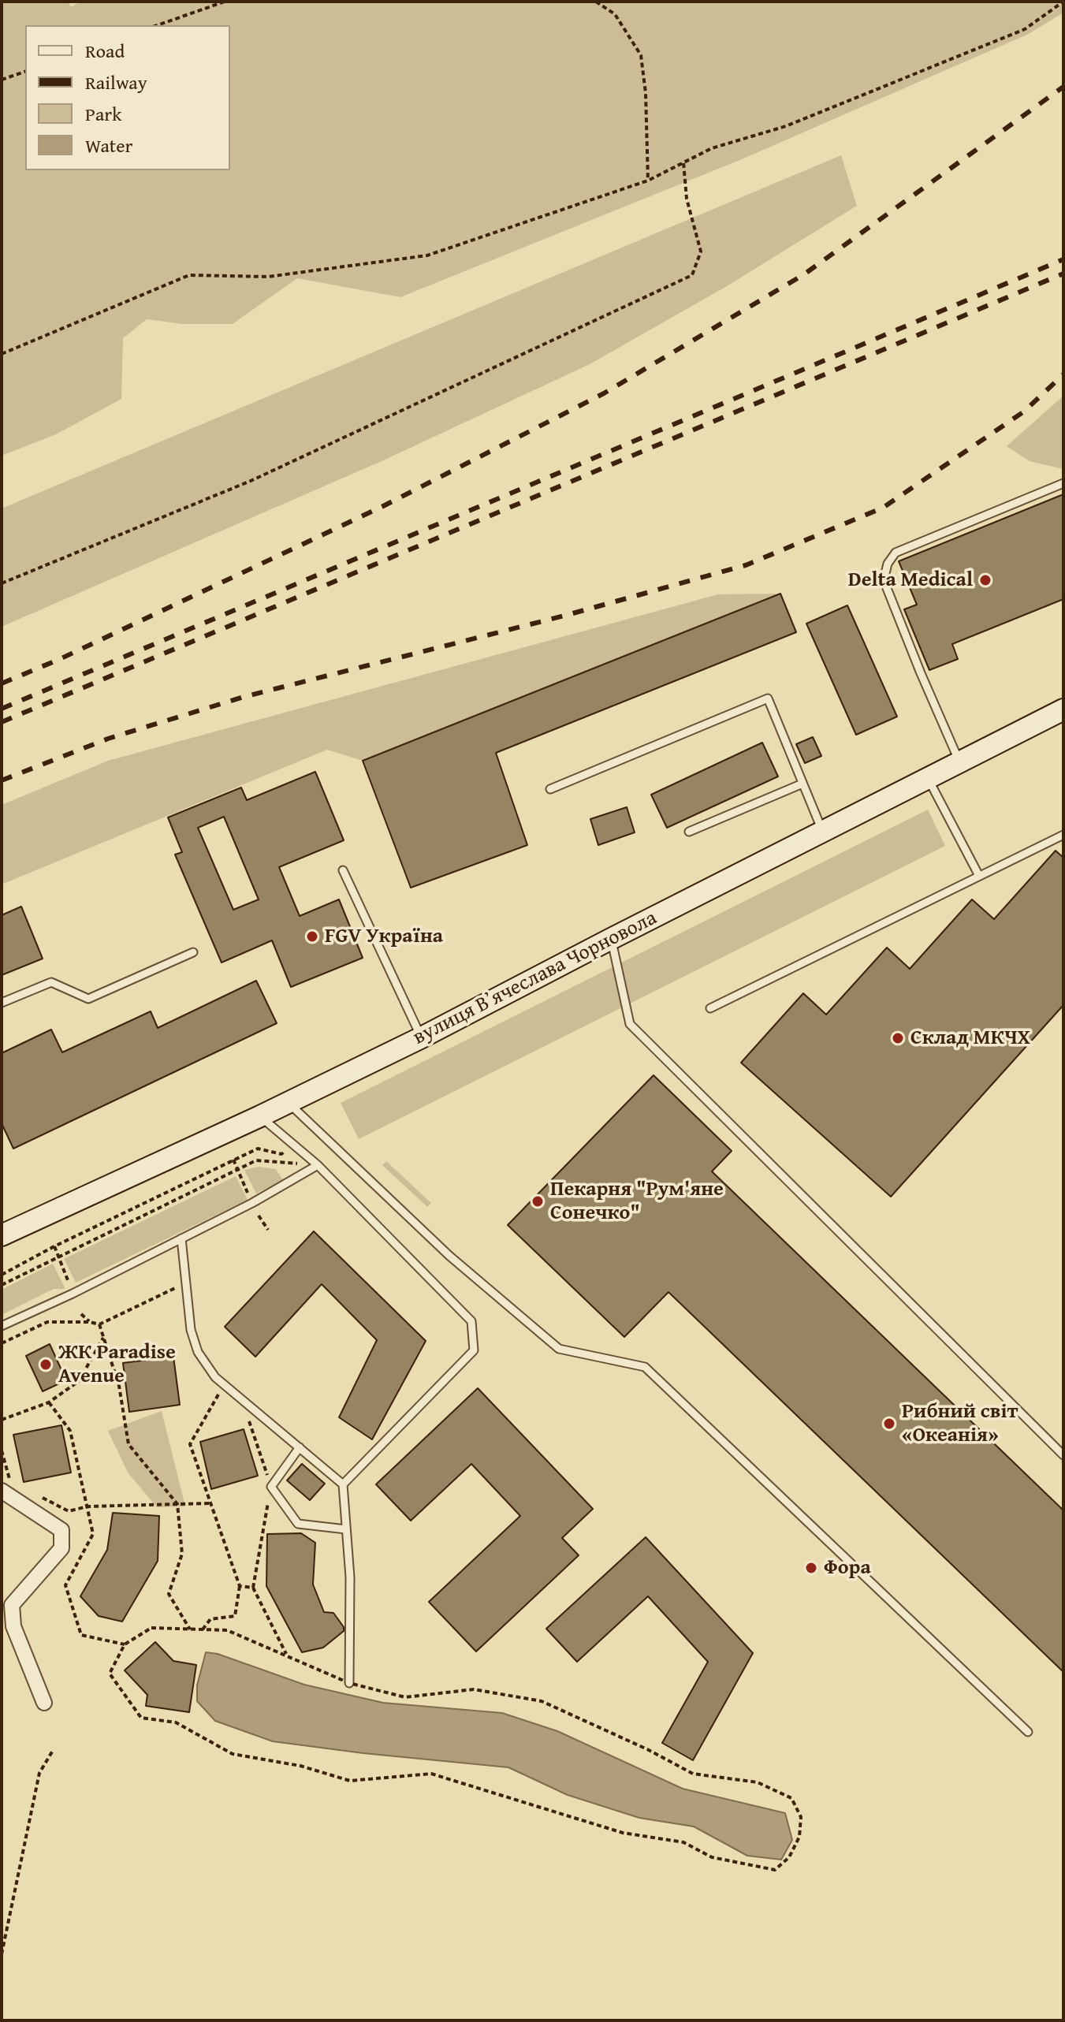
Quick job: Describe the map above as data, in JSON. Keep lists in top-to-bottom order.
{
  "streets": {
    "main road": ["вулиця Вʼячеслава Чорновола"]
  },
  "places": [
    "Delta Medical",
    "FGV Україна",
    "Склад МКЧХ",
    "Пекарня \"Рум'яне Сонечко\"",
    "ЖК Paradise Avenue",
    "Рибний світ «Океанія»",
    "Фора"
  ],
  "legend": [
    "Road",
    "Railway",
    "Park",
    "Water"
  ]
}
